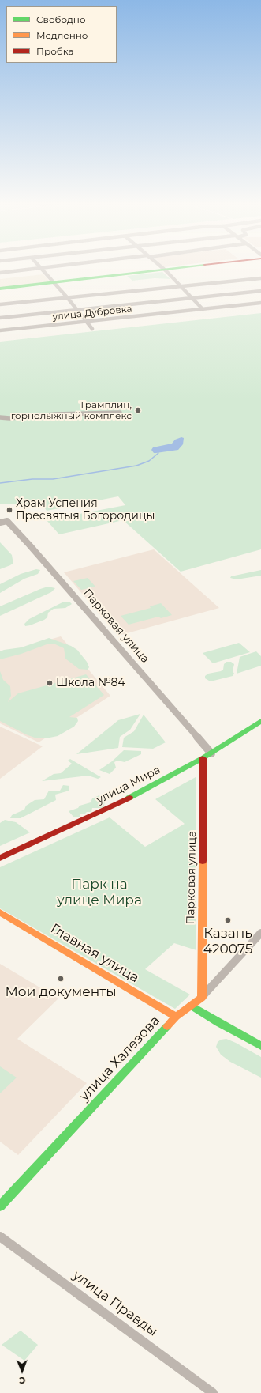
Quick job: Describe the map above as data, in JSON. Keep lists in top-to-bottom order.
{
  "streets": {
    "street": [
      "улица Дубровка",
      "Парковая улица",
      "улица Мира",
      "Главная улица",
      "улица Халезова",
      "улица Правды"
    ]
  },
  "crossings": [
    ["Парковая улица", "улица Мира"],
    ["Парковая улица", "улица Халезова"],
    ["Главная улица", "улица Халезова"]
  ],
  "parks": ["Парк на улице Мира"],
  "places": [
    "Трамплин, горнолыжный комплекс",
    "Храм Успения Пресвятыя Богородицы",
    "Школа №84",
    "Казань 420075",
    "Мои документы"
  ],
  "legend": ["Свободно", "Медленно", "Пробка"],
  "north": "bottom"
}
